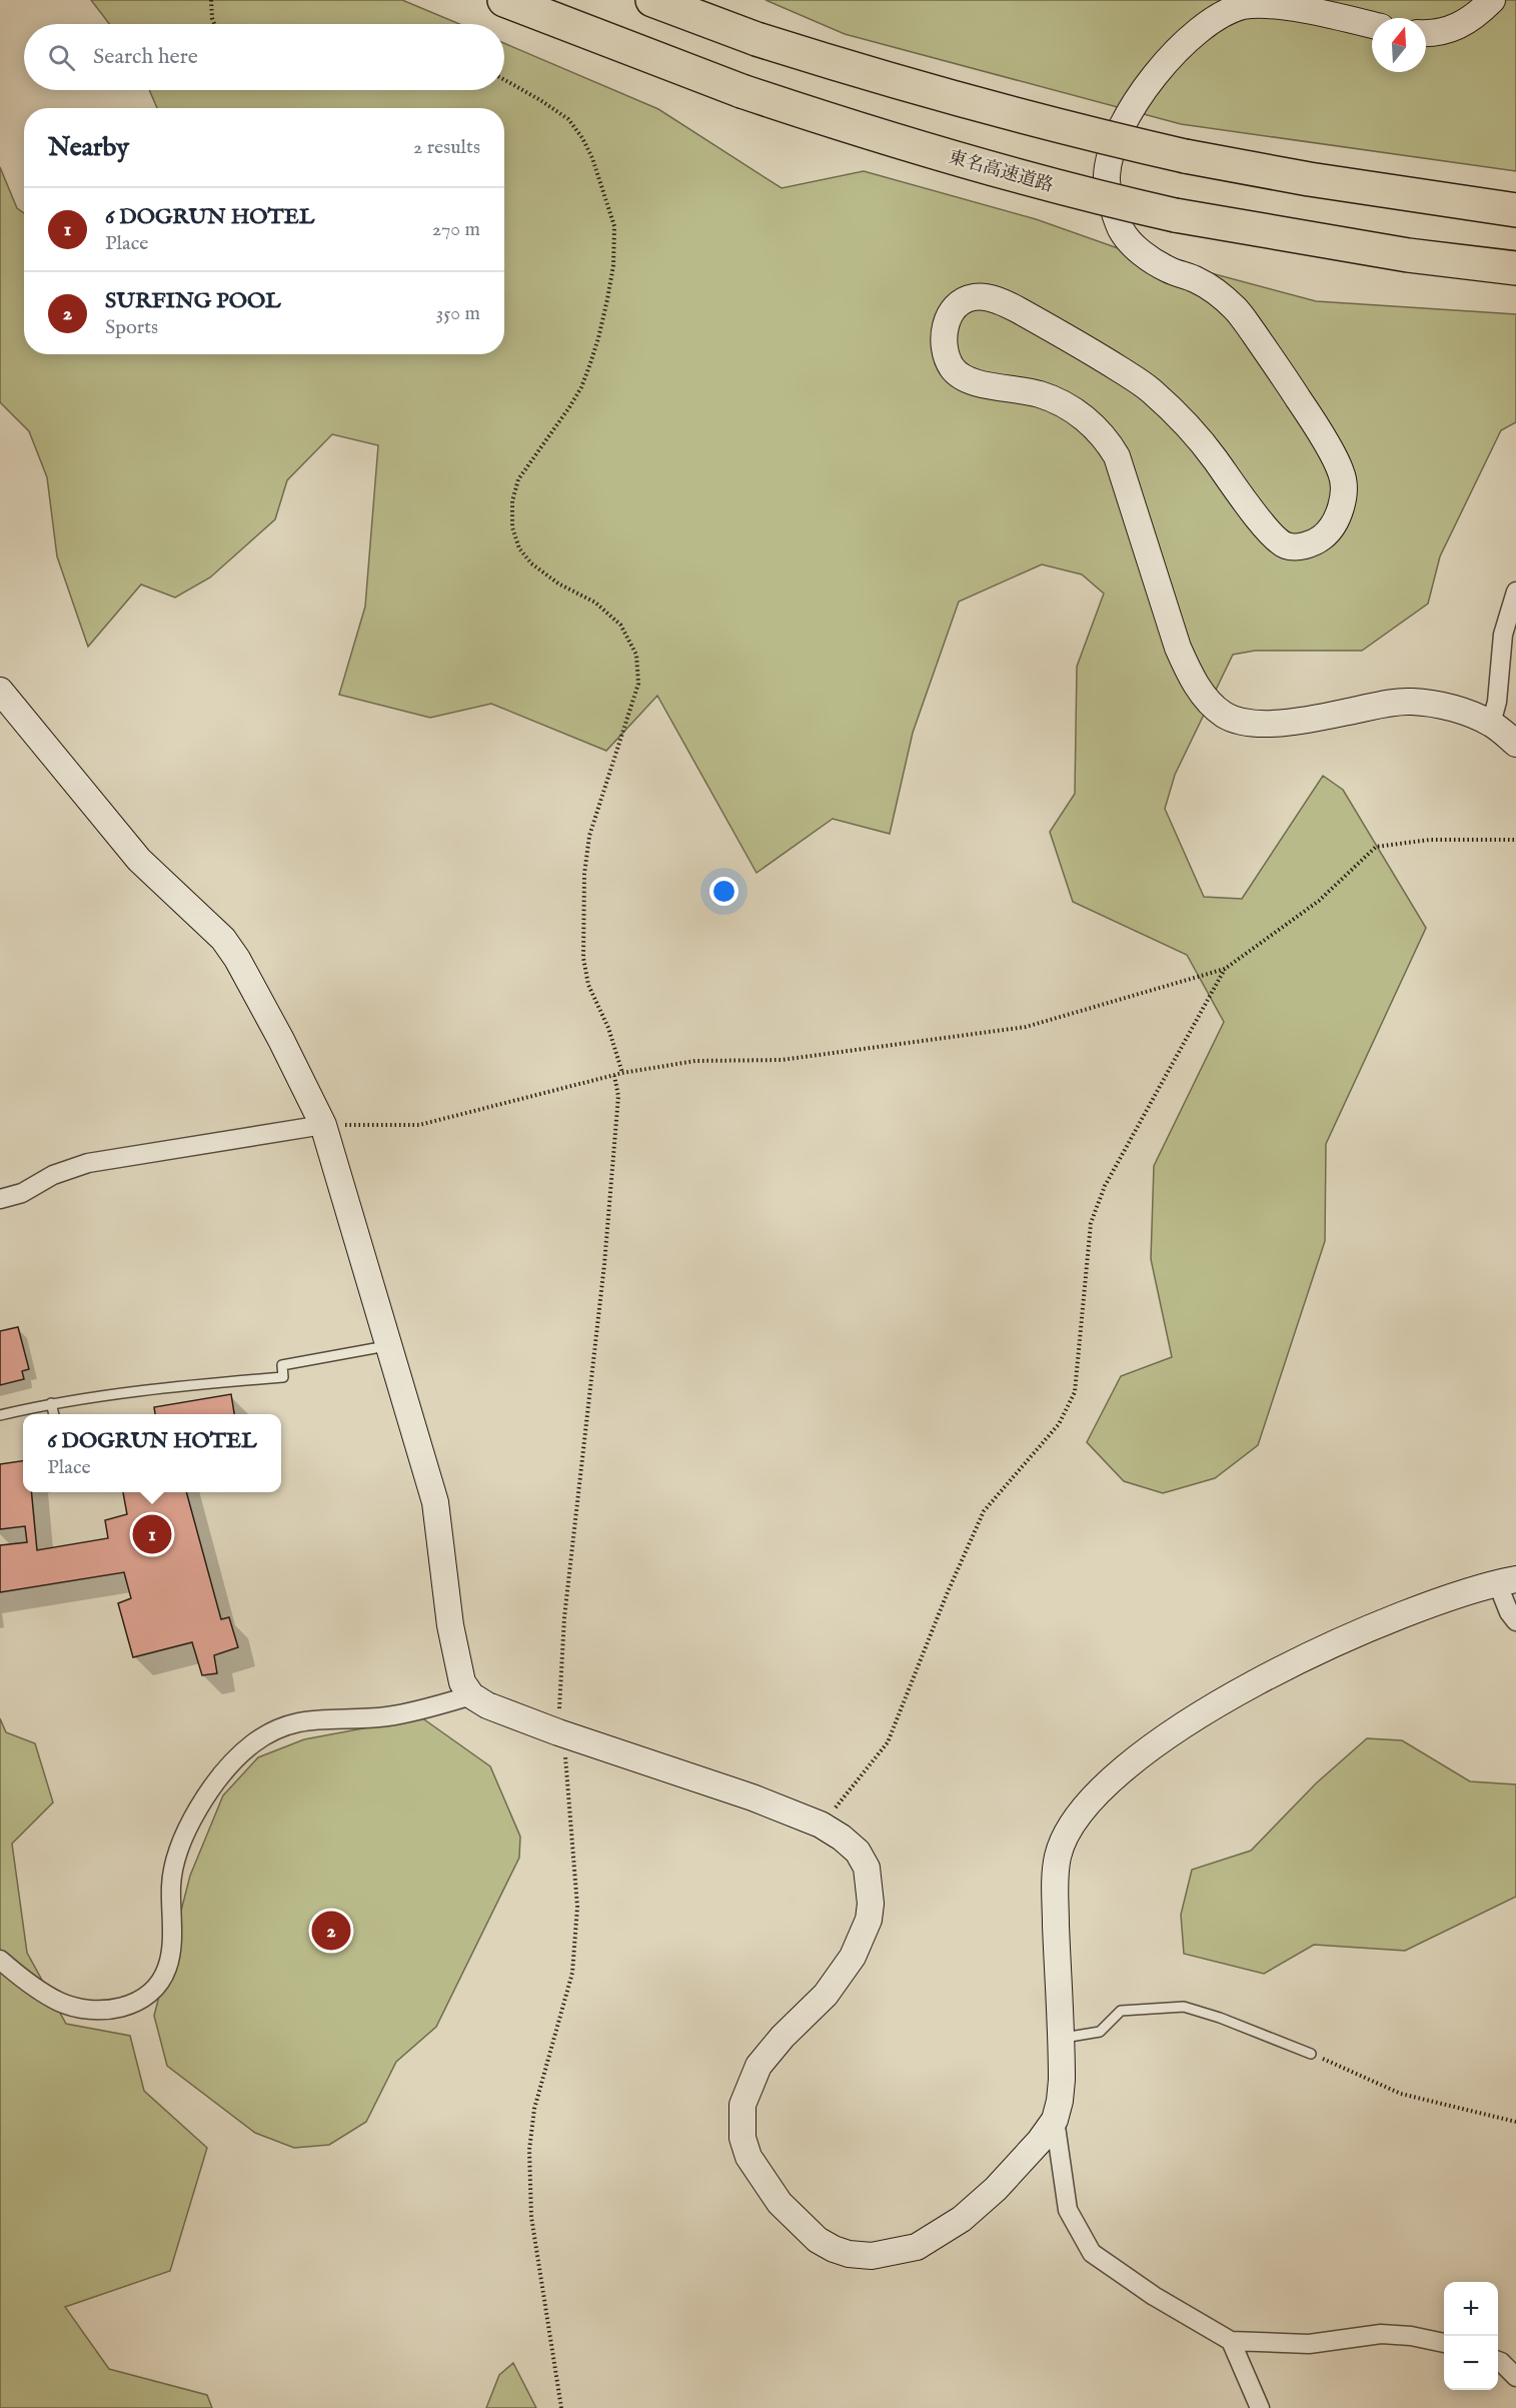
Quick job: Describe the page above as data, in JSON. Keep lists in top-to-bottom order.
{
  "streets": {
    "highway": ["東名高速道路"]
  },
  "north": "top",
  "page": {
    "search": "Search here",
    "heading": ["Nearby", "2 results"],
    "list": [
      {
        "mark": "1",
        "name": "6 DOGRUN HOTEL",
        "note": "Place",
        "value": "270 m"
      },
      {
        "mark": "2",
        "name": "SURFING POOL",
        "note": "Sports",
        "value": "350 m"
      }
    ],
    "popup": ["6 DOGRUN HOTEL", "Place"],
    "pins": ["1", "2"],
    "map_buttons": ["+", "−"]
  }
}
